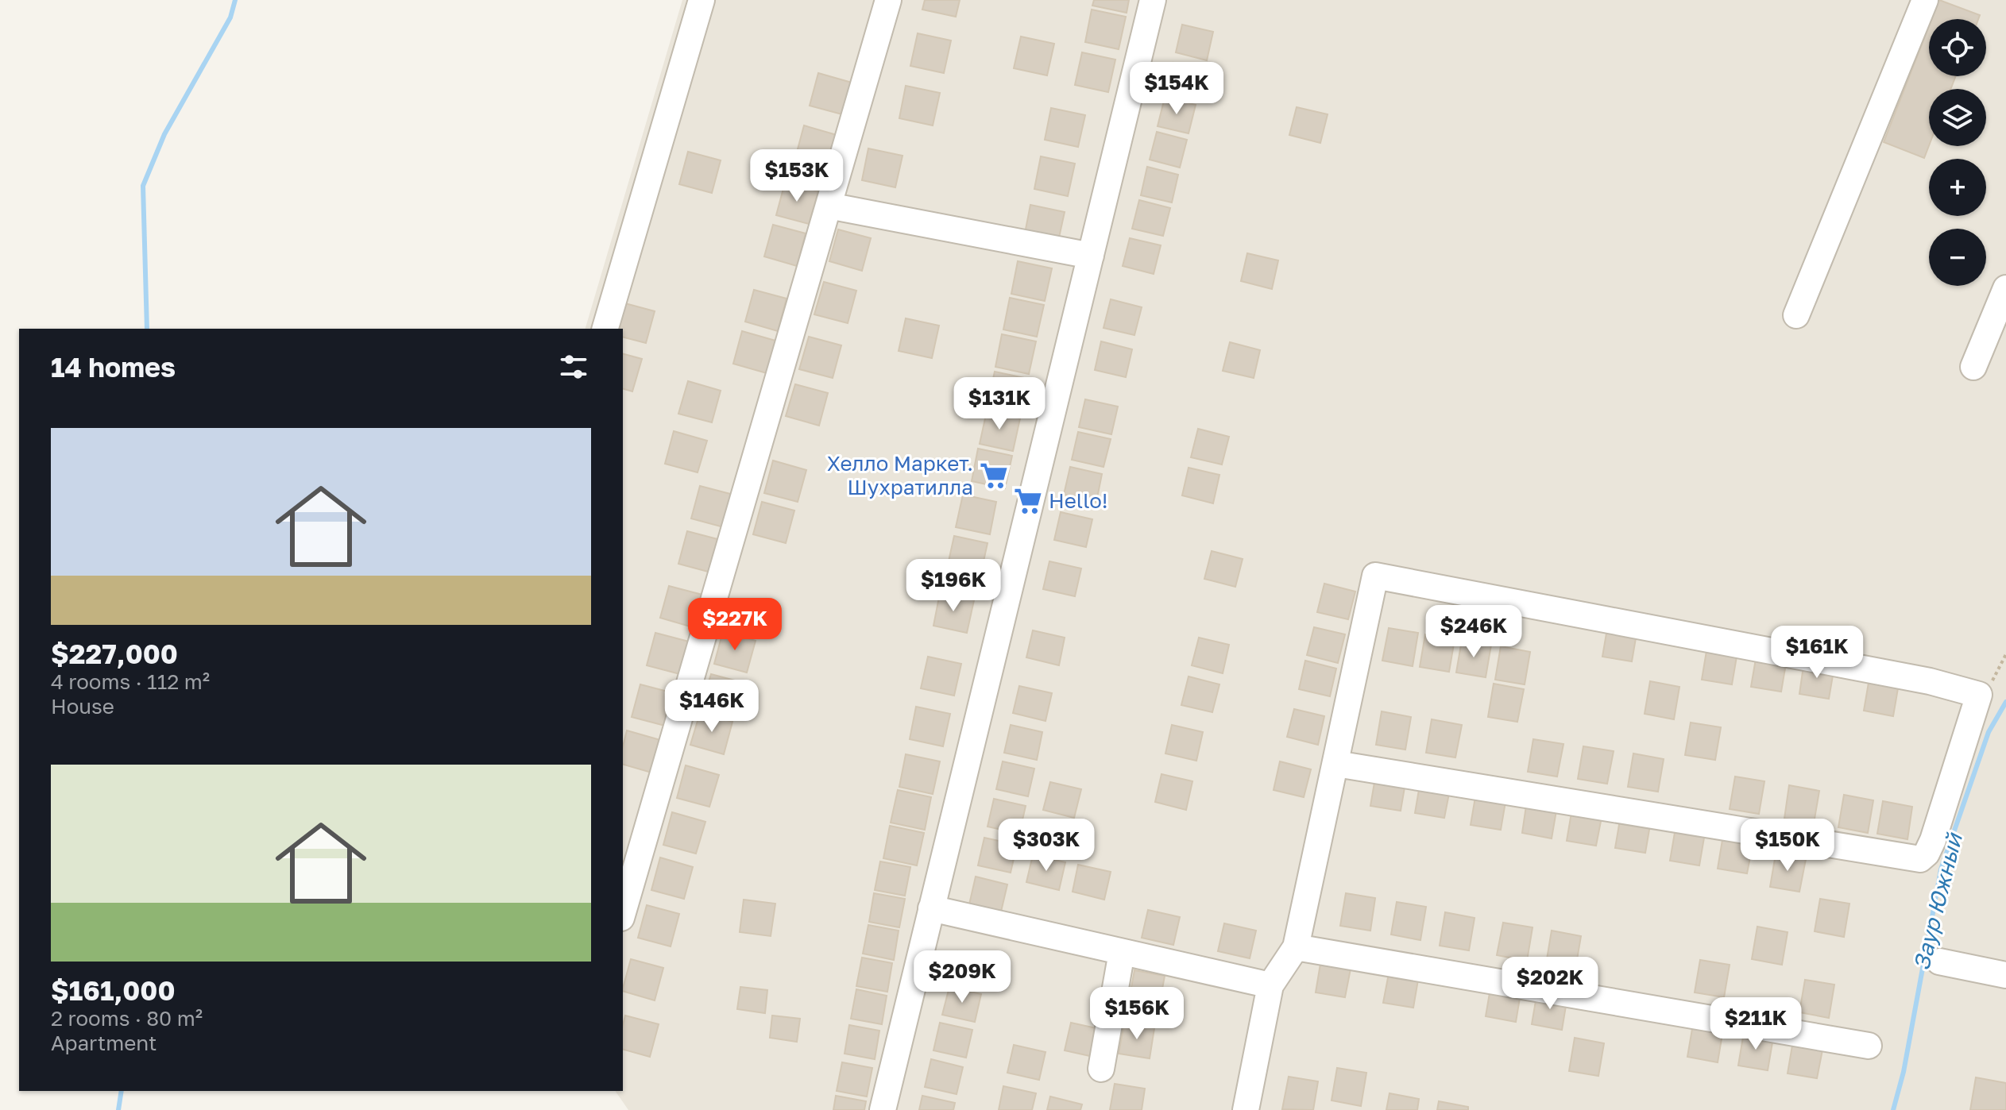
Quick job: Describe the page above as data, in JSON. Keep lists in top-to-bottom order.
{
  "water": ["Заур Южный"],
  "places": {
    "supermarket": ["Хелло Маркет. Шухратилла", "Hello!"]
  },
  "page": {
    "map_buttons": ["+", "−"],
    "price": [
      "$154K",
      "$153K",
      "$131K",
      "$196K",
      "$227K",
      "$246K",
      "$161K",
      "$146K",
      "$303K",
      "$150K",
      "$209K",
      "$202K",
      "$156K",
      "$211K"
    ],
    "heading": "14 homes",
    "list": [
      {
        "name": "$227,000",
        "note": "4 rooms · 112 m² · House"
      },
      {
        "name": "$161,000",
        "note": "2 rooms · 80 m² · Apartment"
      }
    ]
  }
}
